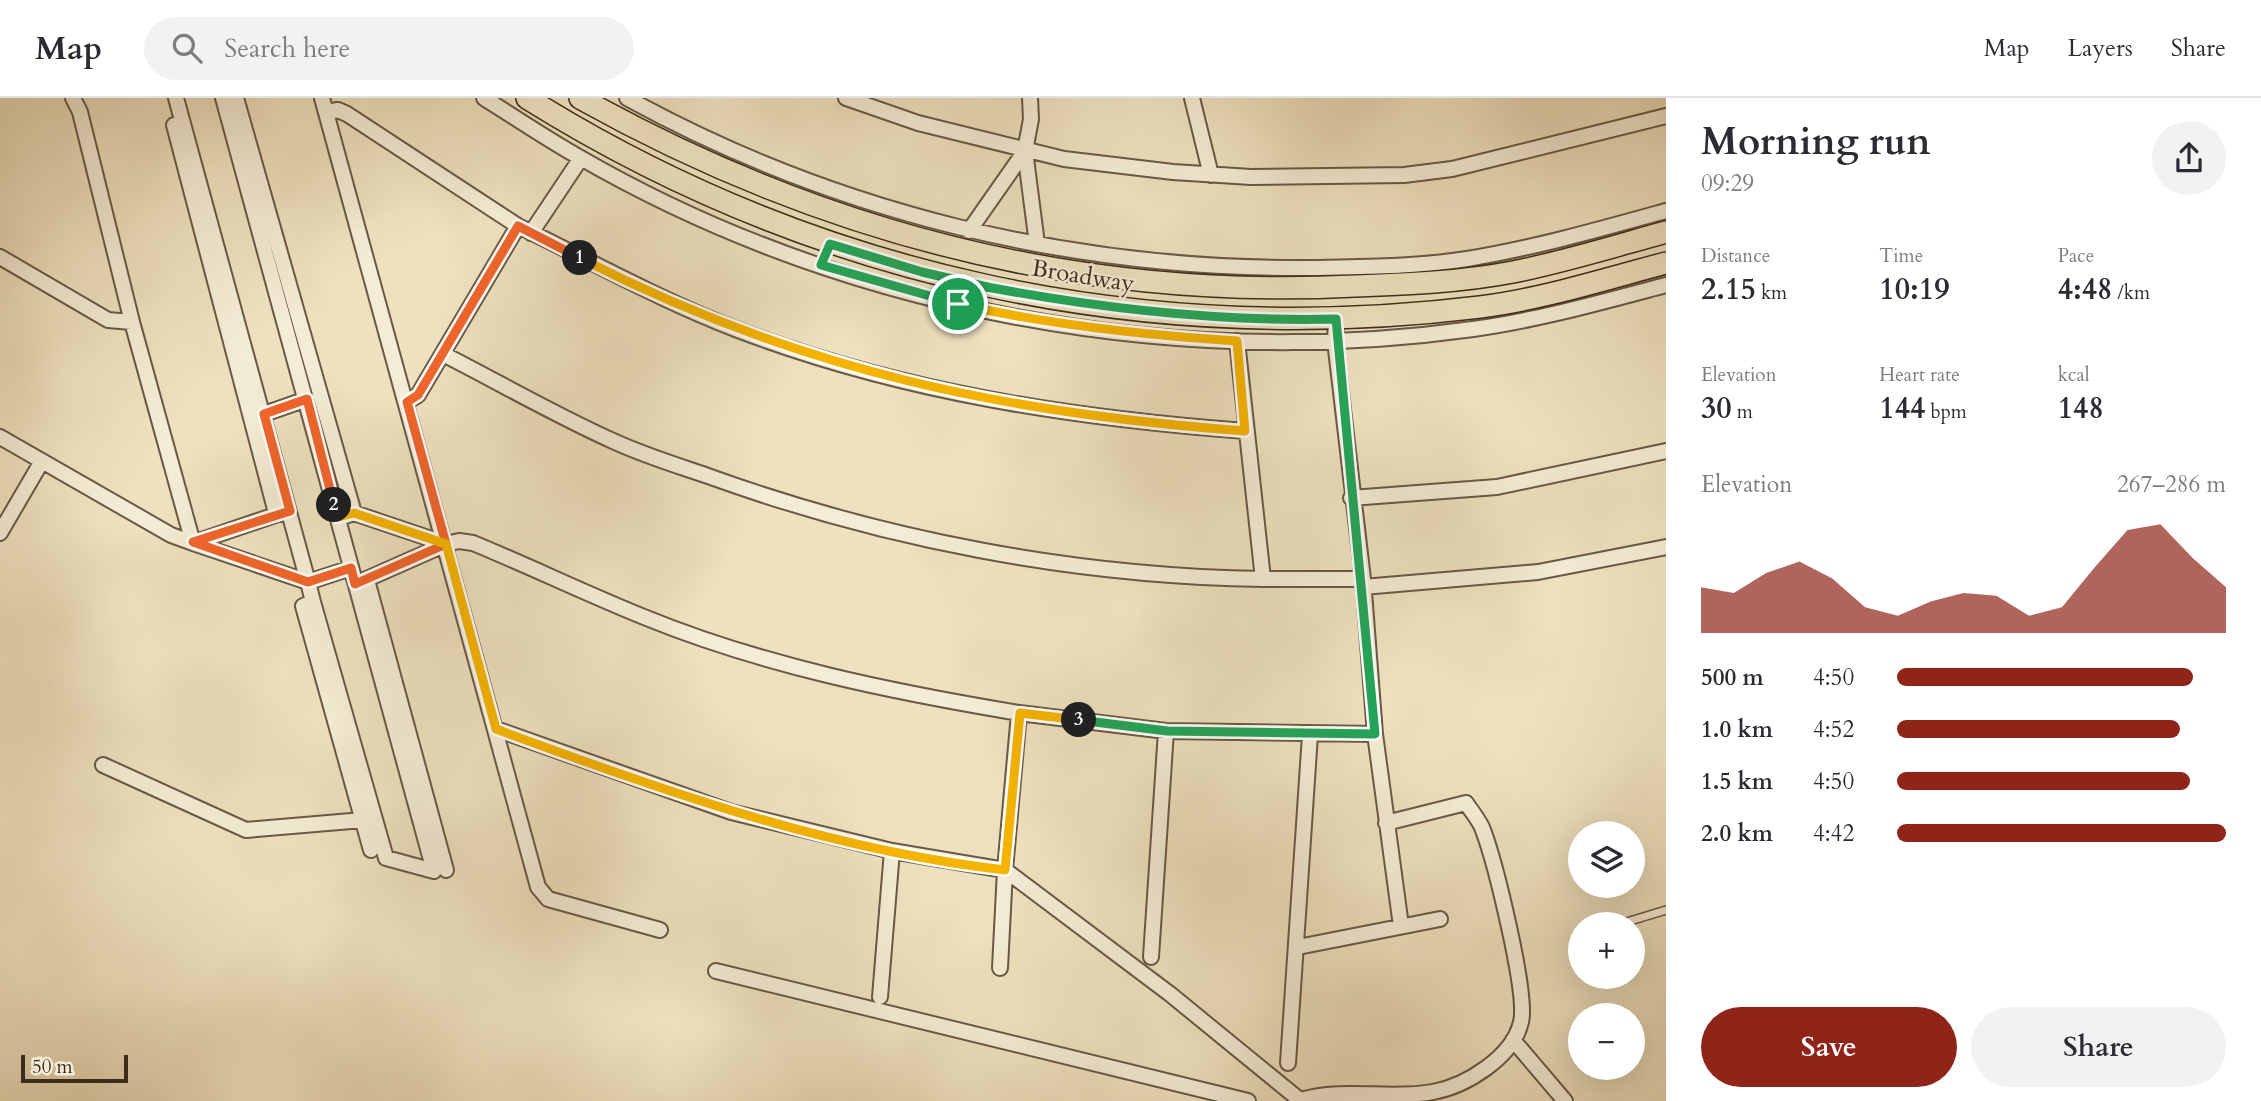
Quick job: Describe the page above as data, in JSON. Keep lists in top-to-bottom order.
{
  "streets": {
    "main road": ["Broadway"]
  },
  "scale_bar": "50 m",
  "page": {
    "header": "Map",
    "search": "Search here",
    "nav": ["Map", "Layers", "Share"],
    "heading": ["Morning run", "09:29"],
    "stats": [
      ["Distance", "2.15 km"],
      ["Time", "10:19"],
      ["Pace", "4:48 /km"],
      ["Elevation", "30 m"],
      ["Heart rate", "144 bpm"],
      ["kcal", "148"]
    ],
    "pins": ["1", "2", "3"],
    "chart": ["Elevation", "267–286 m"],
    "list": [
      {
        "name": "500 m",
        "note": "4:50"
      },
      {
        "name": "1.0 km",
        "note": "4:52"
      },
      {
        "name": "1.5 km",
        "note": "4:50"
      },
      {
        "name": "2.0 km",
        "note": "4:42"
      }
    ],
    "map_buttons": ["+", "−"],
    "buttons": ["Save", "Share"],
    "scale": "50 m"
  }
}
